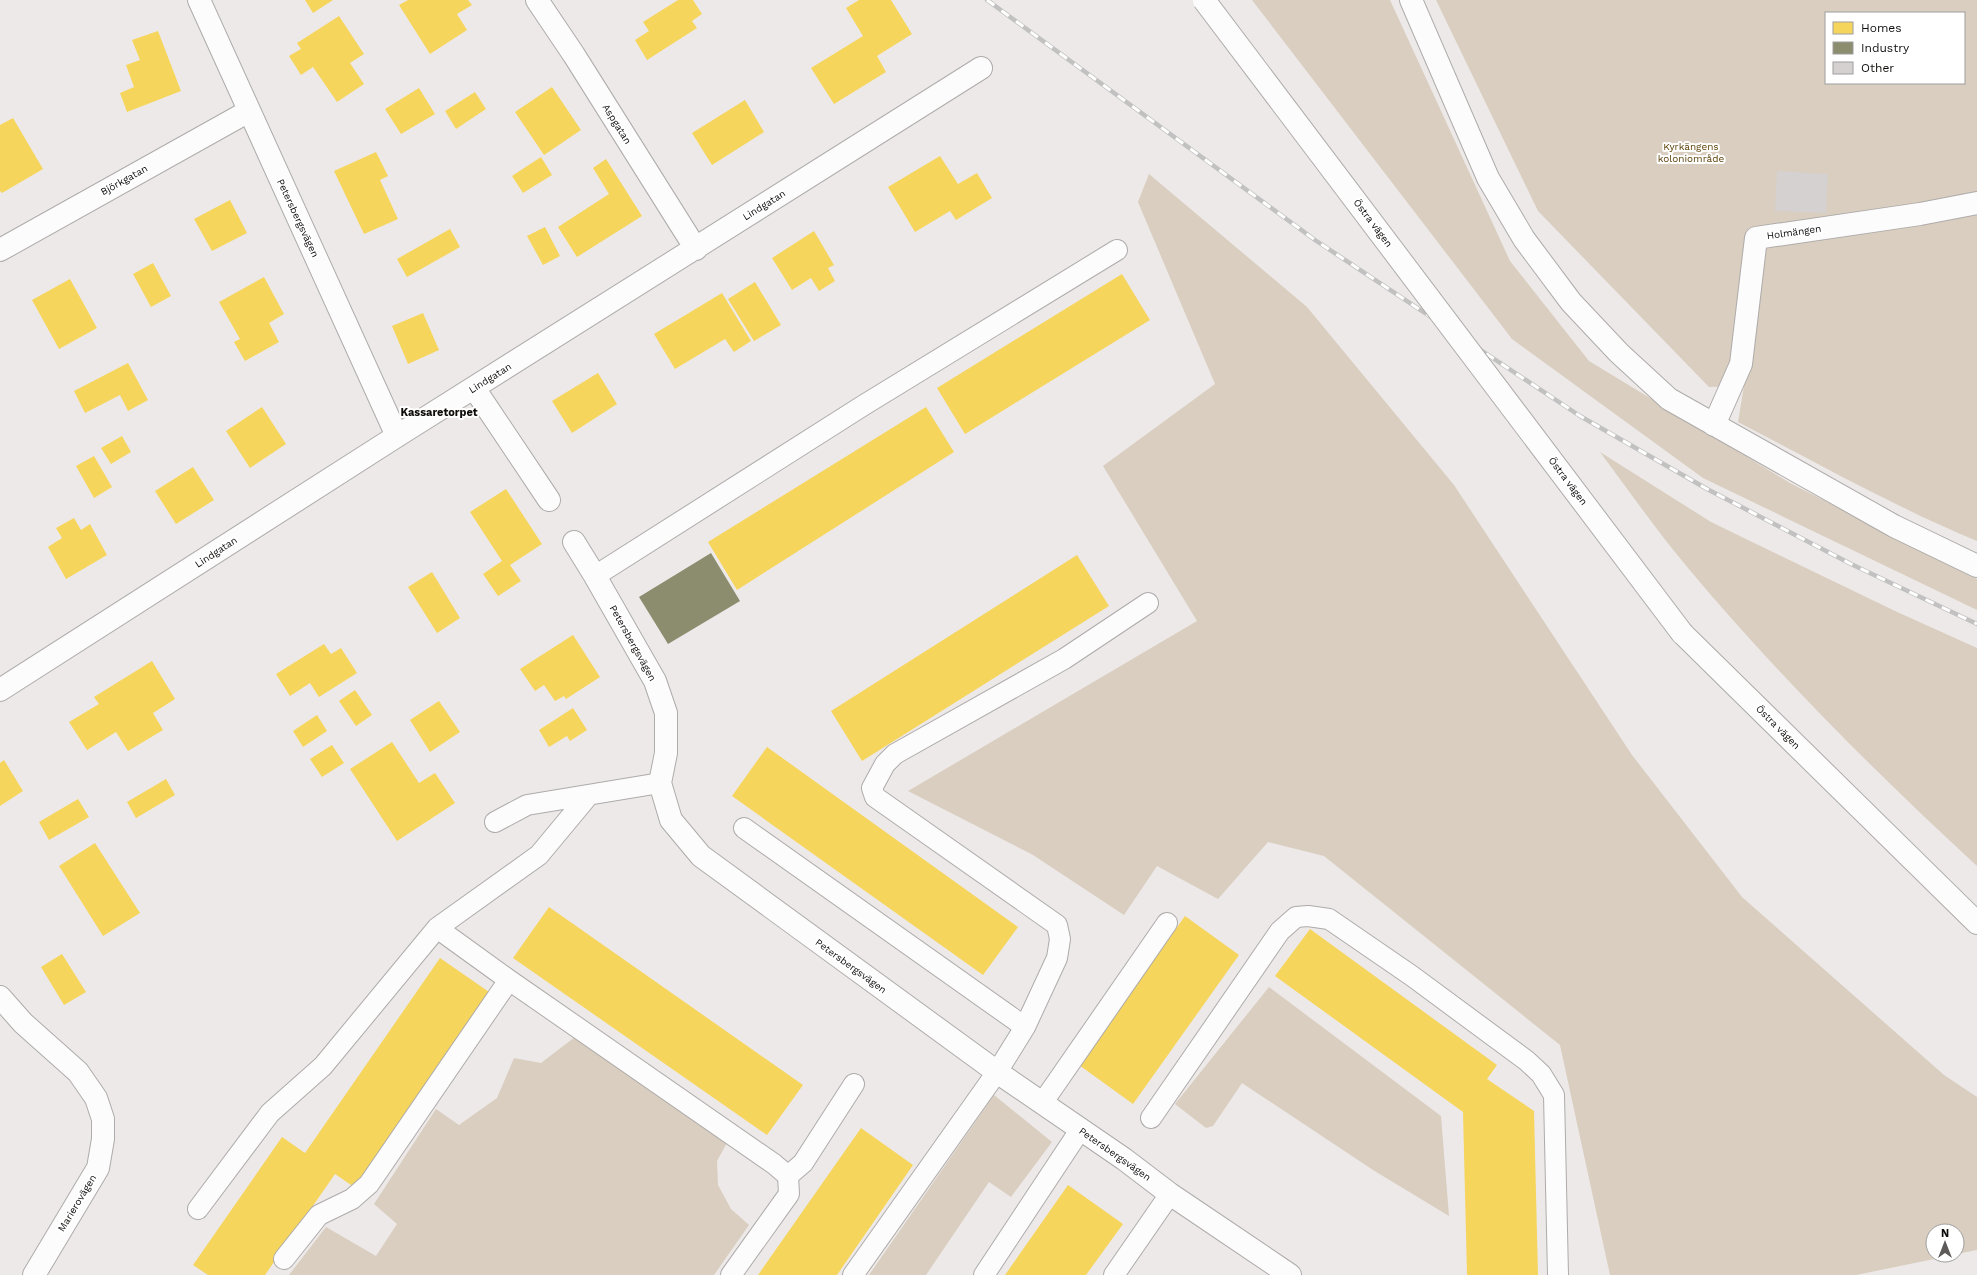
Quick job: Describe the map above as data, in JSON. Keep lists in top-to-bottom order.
{
  "streets": {
    "street": [
      "Aspgatan",
      "Björkgatan",
      "Lindgatan",
      "Petersbergsvägen",
      "Östra vägen",
      "Holmängen",
      "Marierovägen"
    ]
  },
  "crossings": [
    ["Aspgatan", "Lindgatan"],
    ["Björkgatan", "Petersbergsvägen"],
    ["Lindgatan", "Petersbergsvägen"]
  ],
  "districts": ["Kassaretorpet"],
  "parks": ["Kyrkängens koloniområde"],
  "legend": ["Homes", "Industry", "Other"],
  "north": "top"
}
